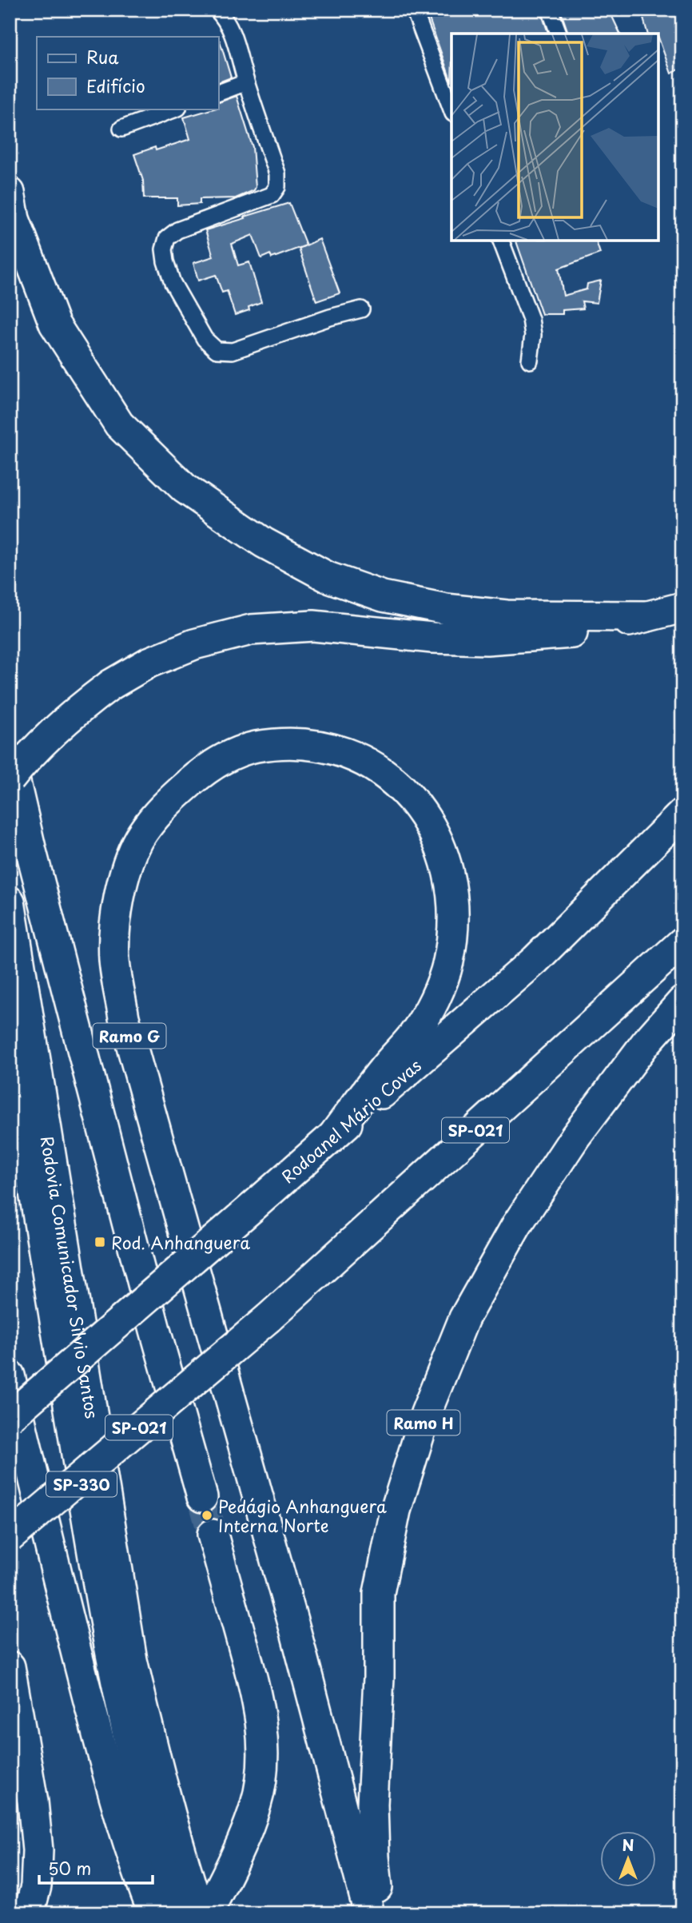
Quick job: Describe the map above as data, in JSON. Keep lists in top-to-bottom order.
{
  "streets": {
    "highway": [
      "Ramo G",
      "Rodoanel Mário Covas",
      "SP-021",
      "Rodovia Comunicador Silvio Santos",
      "Ramo H",
      "SP-330"
    ]
  },
  "crossings": [
    ["Ramo G", "Rodoanel Mário Covas"]
  ],
  "places": {
    "transit": ["Rod. Anhanguera"],
    "other": ["Pedágio Anhanguera Interna Norte"]
  },
  "legend": ["Rua", "Edifício"],
  "scale_bar": "50 m",
  "north": "top"
}
